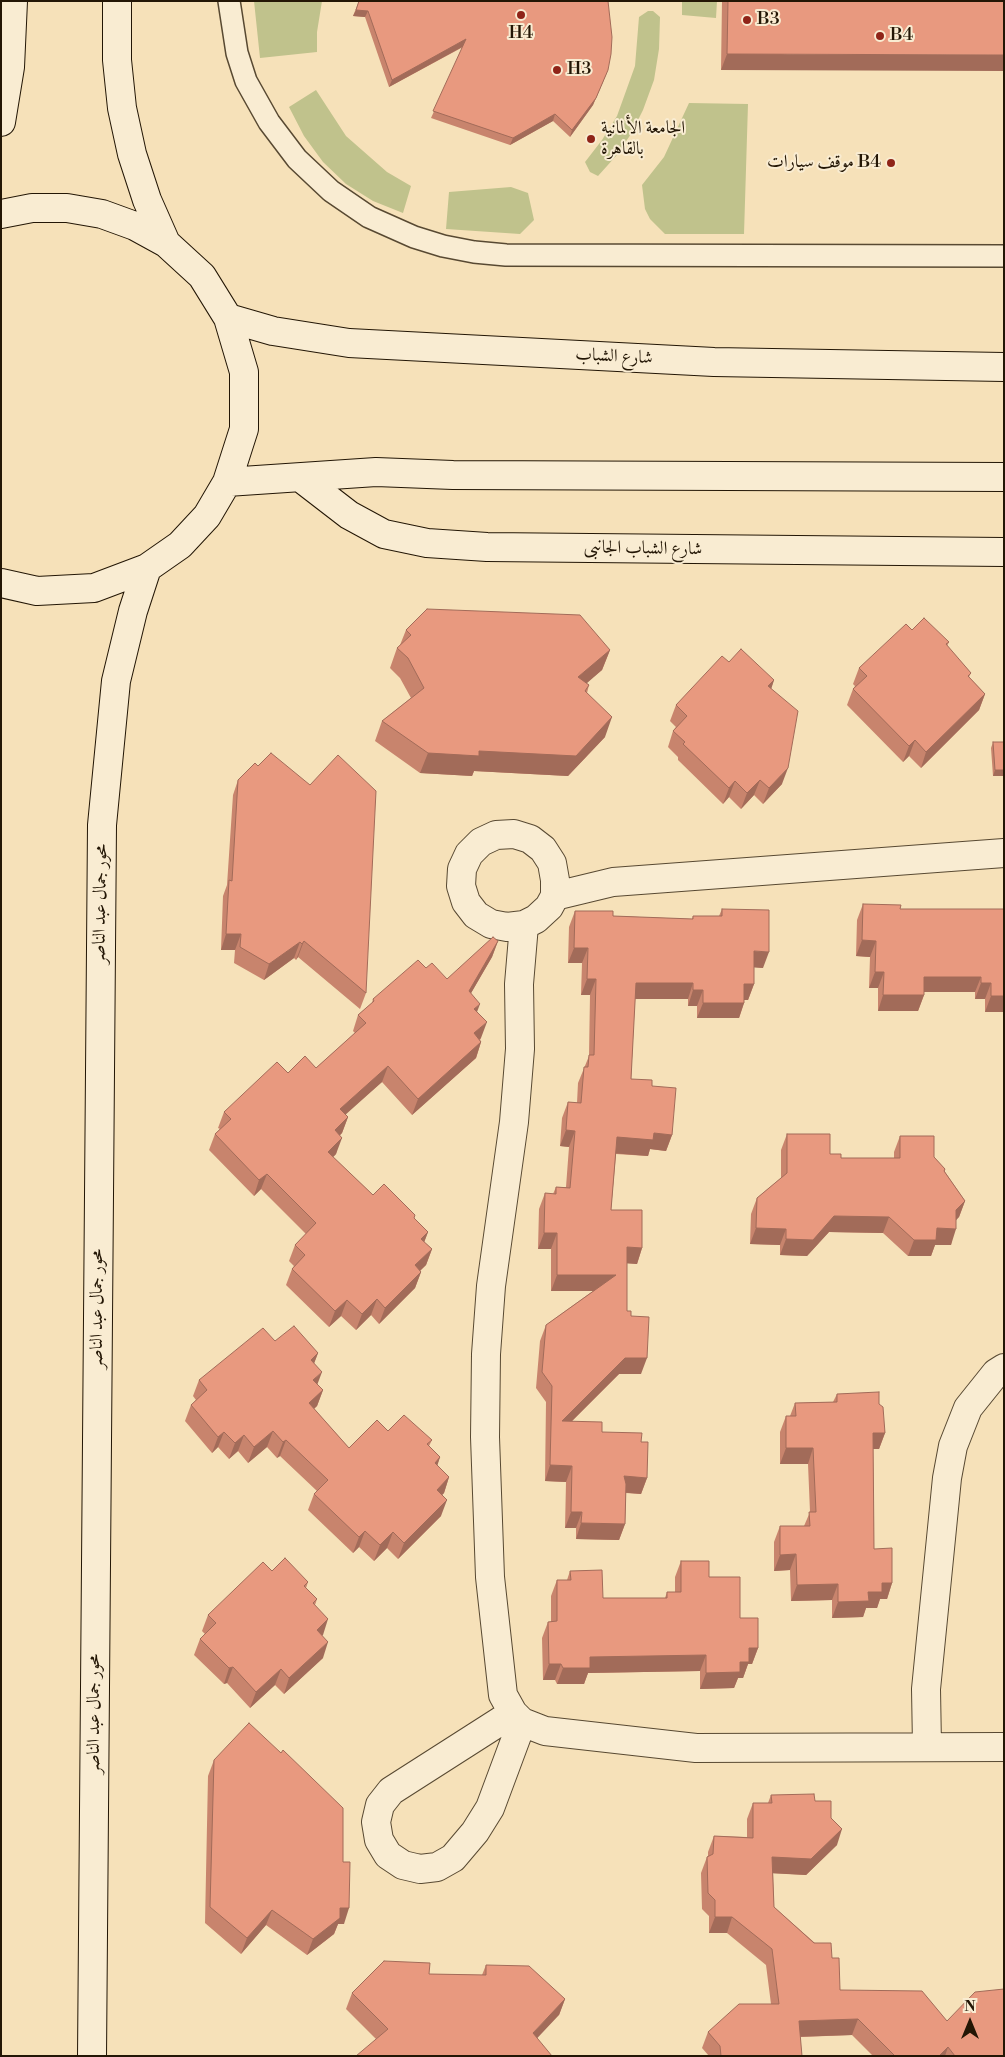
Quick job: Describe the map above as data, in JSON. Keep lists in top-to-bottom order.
{
  "streets": {
    "main road": ["شارع الشباب", "شارع الشباب الجانبى", "محور جمال عبد الناصر"]
  },
  "places": [
    "H4",
    "B3",
    "B4",
    "H3",
    "الجامعة الألمانية بالقاهرة",
    "موقف سيارات B4"
  ],
  "north": "top"
}
